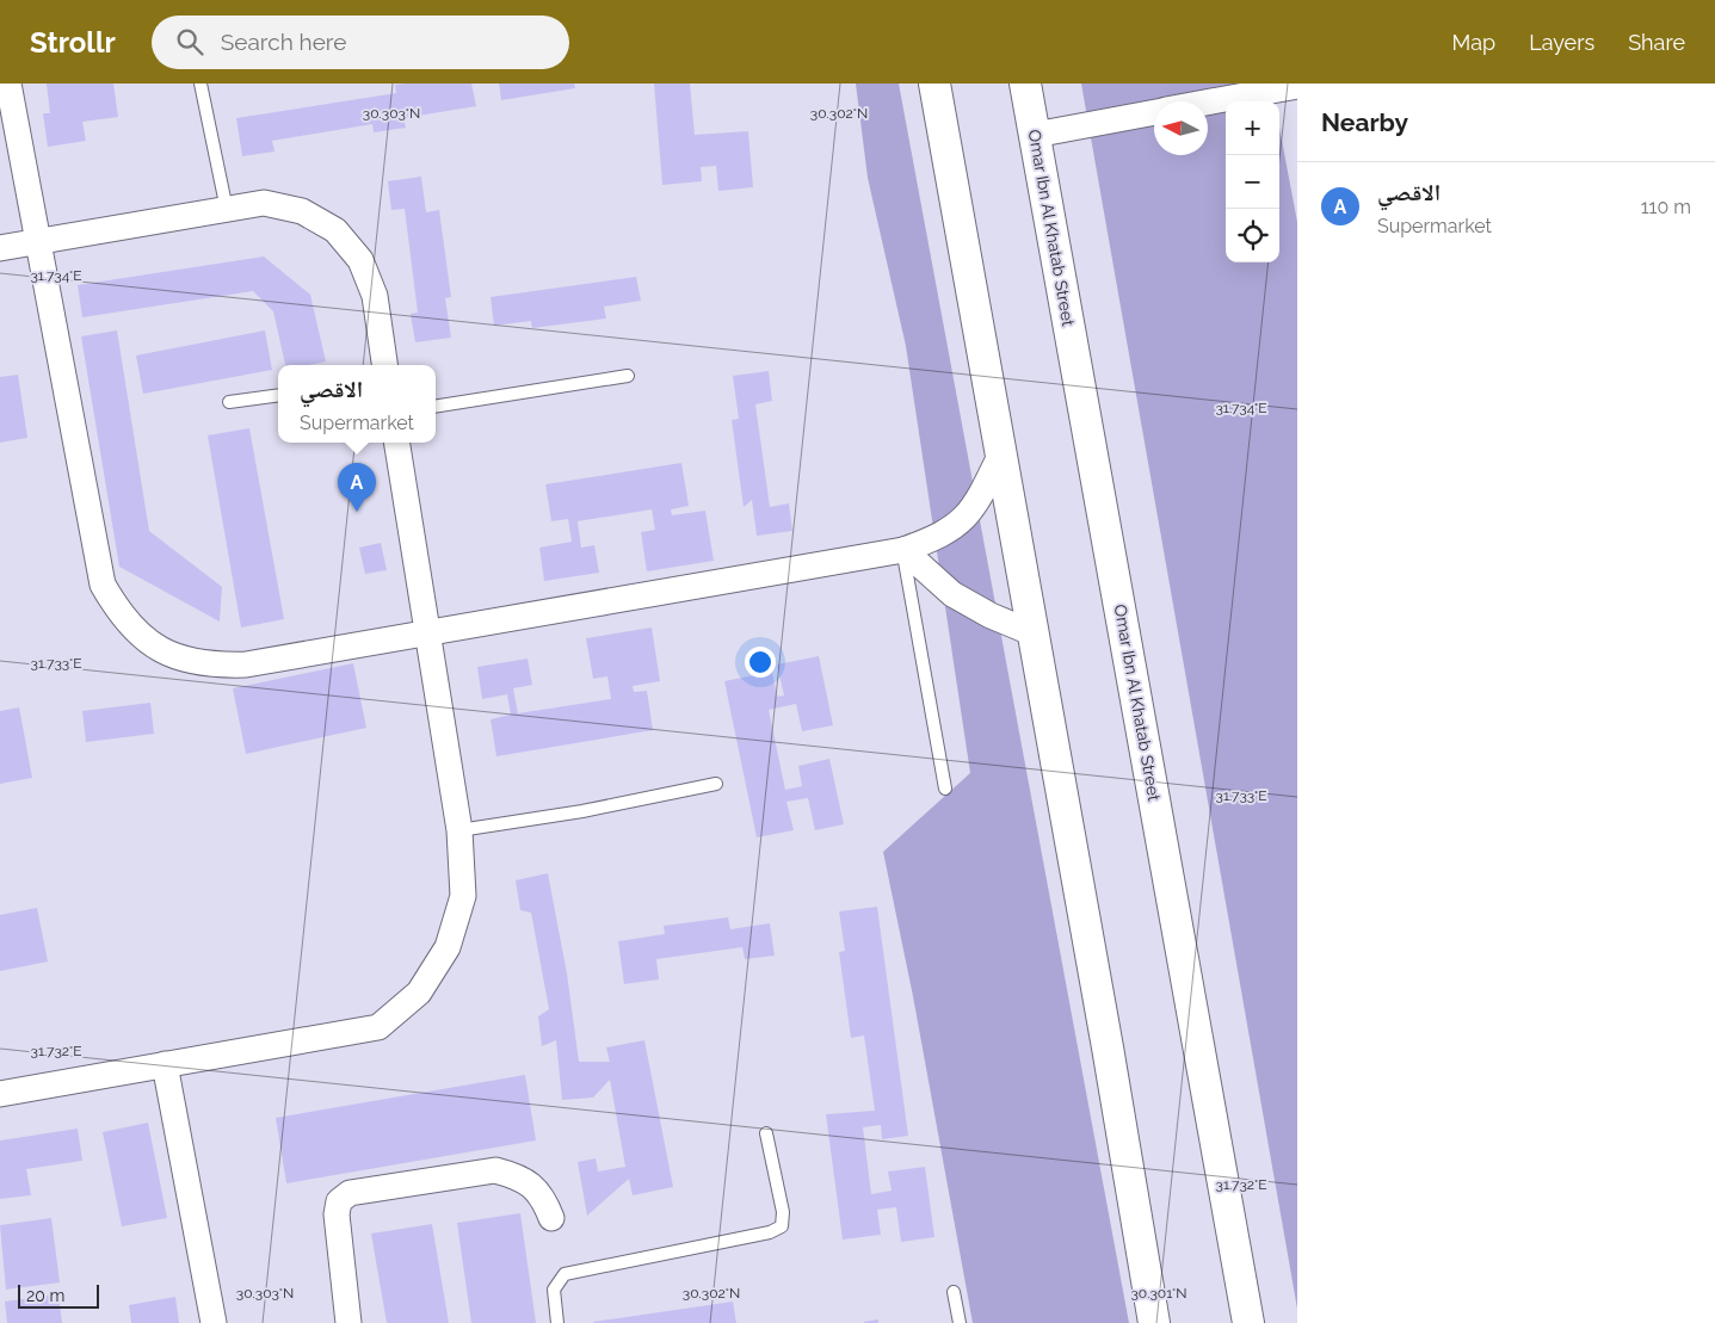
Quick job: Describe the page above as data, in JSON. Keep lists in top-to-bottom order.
{
  "streets": {
    "street": ["Omar Ibn Al Khatab Street"]
  },
  "scale_bar": "20 m",
  "north": "left",
  "page": {
    "header": "Strollr",
    "search": "Search here",
    "nav": ["Map", "Layers", "Share"],
    "heading": "Nearby",
    "map_buttons": ["+", "−"],
    "list": [
      {
        "mark": "A",
        "name": "الاقصي",
        "note": "Supermarket",
        "value": "110 m"
      }
    ],
    "popup": ["الاقصي", "Supermarket"],
    "pins": "A",
    "scale": "20 m"
  },
  "coordinates": [
    "30.303°N",
    "30.302°N",
    "31.734°E",
    "31.733°E",
    "31.732°E",
    "30.301°N"
  ]
}
